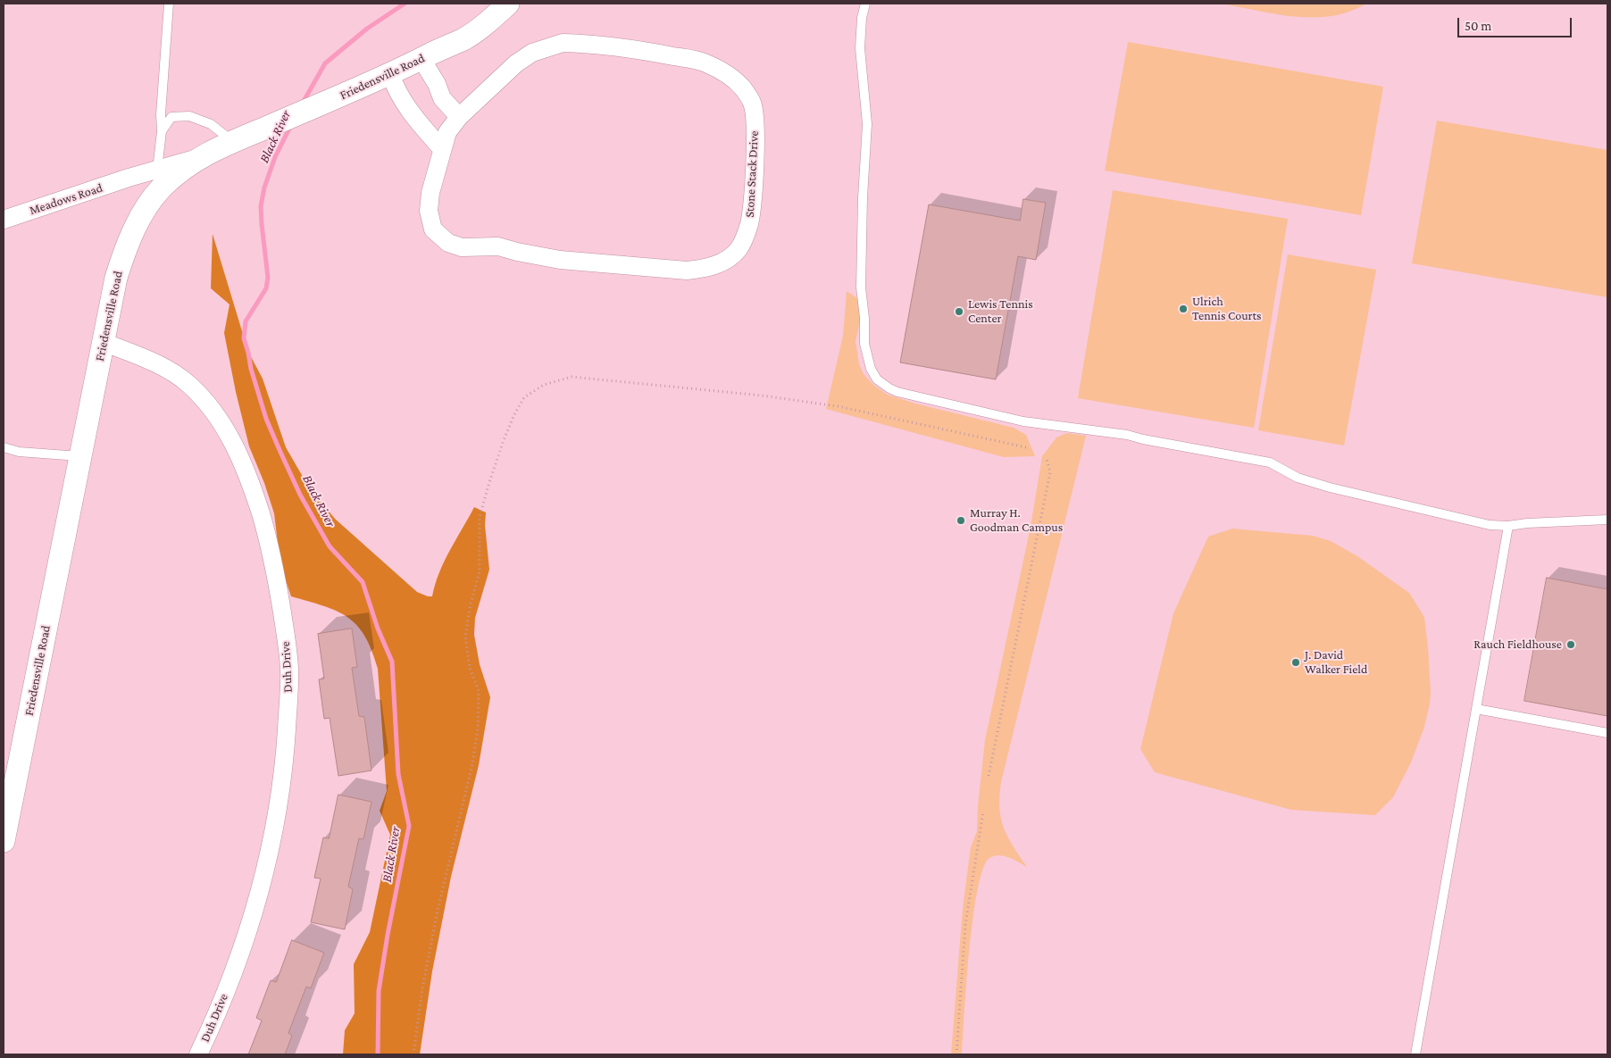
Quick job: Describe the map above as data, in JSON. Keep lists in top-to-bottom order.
{
  "streets": {
    "street": [
      "Friedensville Road",
      "Stone Stack Drive",
      "Meadows Road",
      "Duh Drive"
    ]
  },
  "crossings": [
    ["Friedensville Road", "Meadows Road"],
    ["Friedensville Road", "Duh Drive"]
  ],
  "water": ["Black River"],
  "places": [
    "Ulrich Tennis Courts",
    "Lewis Tennis Center",
    "Murray H. Goodman Campus",
    "Rauch Fieldhouse",
    "J. David Walker Field"
  ],
  "scale_bar": "50 m"
}
